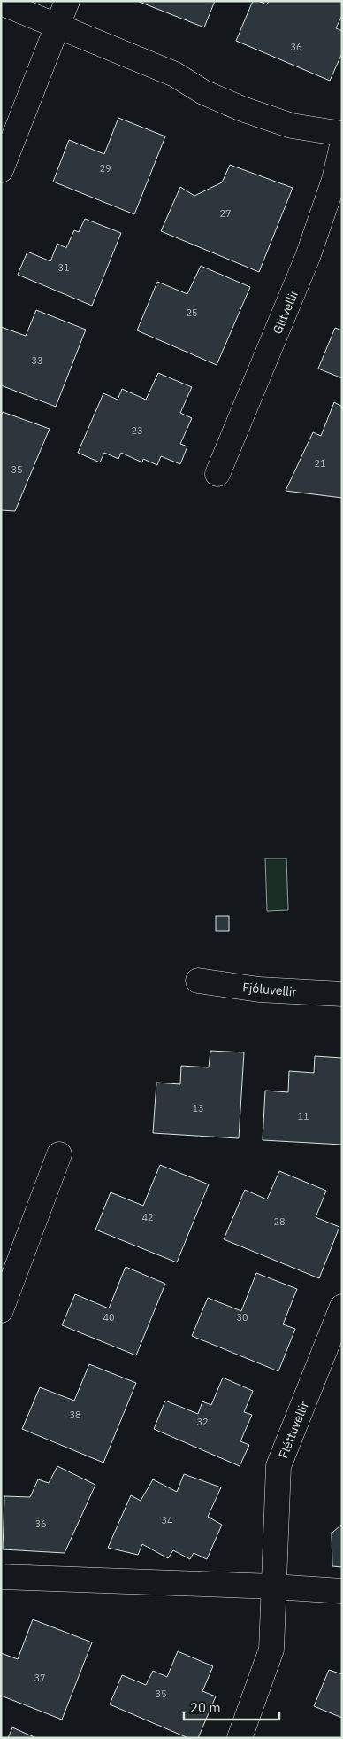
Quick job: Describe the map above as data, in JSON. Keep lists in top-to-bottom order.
{
  "streets": {
    "street": ["Glitvellir", "Fjóluvellir", "Fléttuvellir"]
  },
  "house_numbers": [
    "36",
    "29",
    "27",
    "31",
    "25",
    "33",
    "23",
    "21",
    "35",
    "13",
    "11",
    "42",
    "28",
    "40",
    "30",
    "38",
    "32",
    "34",
    "36",
    "37",
    "35"
  ],
  "scale_bar": "20 m"
}
